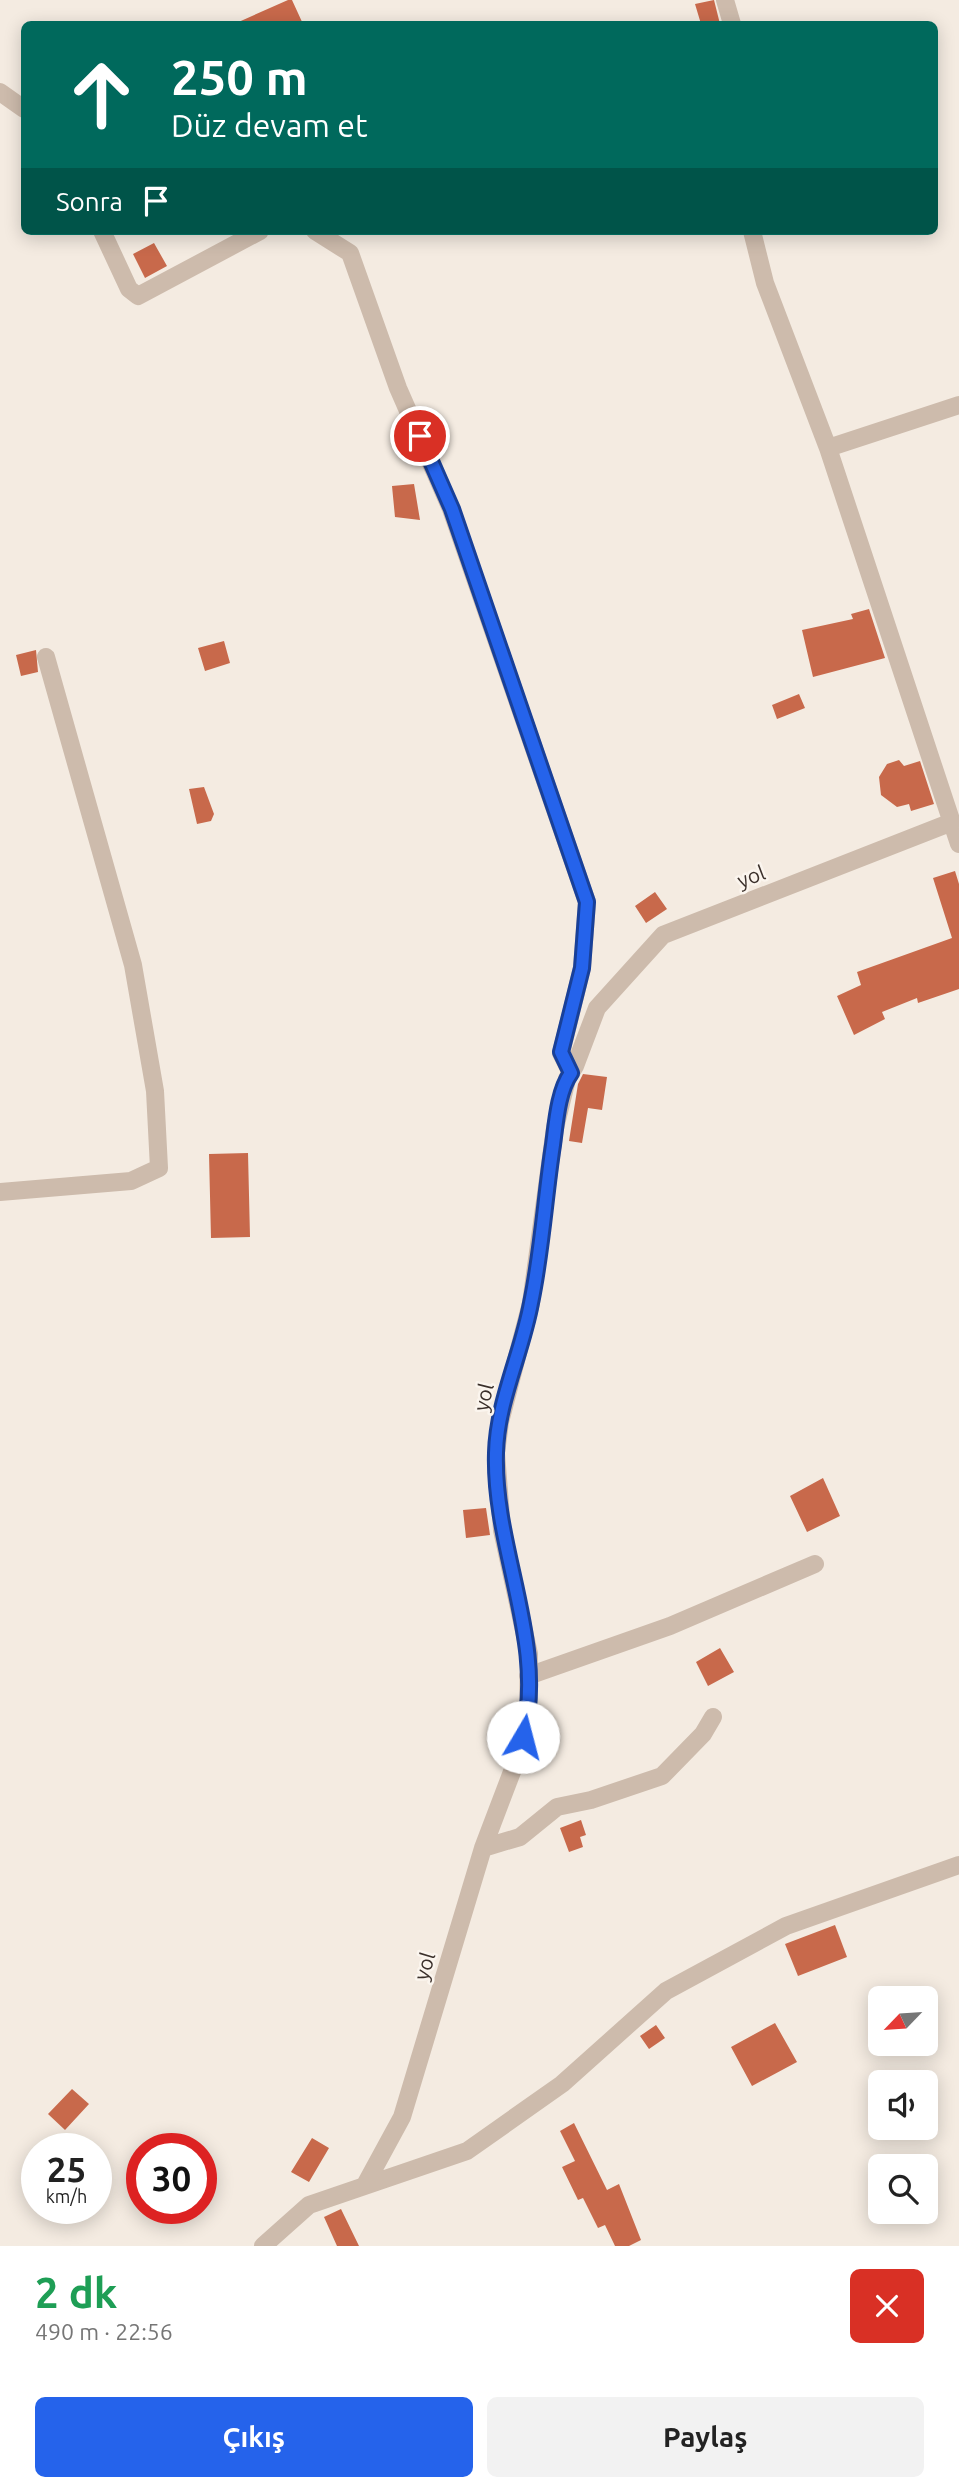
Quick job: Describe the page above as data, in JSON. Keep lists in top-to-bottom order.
{
  "streets": {
    "street": ["yol"]
  },
  "north": "bottom left",
  "page": {
    "turn": ["250 m", "Düz devam et"],
    "then": "Sonra",
    "speed": "25 km/h",
    "limit": "30",
    "heading": ["2 dk", "490 m · 22:56"],
    "buttons": ["Çıkış", "Paylaş"]
  }
}
